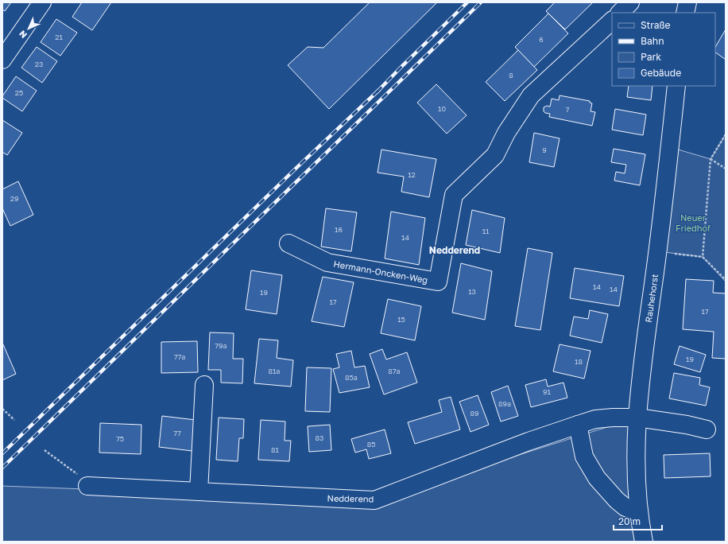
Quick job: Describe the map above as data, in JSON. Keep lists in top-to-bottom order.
{
  "streets": {
    "street": ["Hermann-Oncken-Weg", "Rauhehorst", "Nedderend"]
  },
  "crossings": [
    ["Rauhehorst", "Nedderend"]
  ],
  "districts": ["Nedderend"],
  "parks": ["Neuer Friedhof"],
  "house_numbers": [
    "21",
    "6",
    "23",
    "8",
    "25",
    "10",
    "7",
    "9",
    "12",
    "29",
    "16",
    "11",
    "14",
    "14",
    "14",
    "13",
    "19",
    "17",
    "17",
    "15",
    "79a",
    "77a",
    "19",
    "18",
    "81a",
    "87a",
    "85a",
    "91",
    "89a",
    "89",
    "77",
    "83",
    "75",
    "85",
    "81"
  ],
  "legend": [
    "Straße",
    "Bahn",
    "Park",
    "Gebäude"
  ],
  "scale_bar": "20 m",
  "north": "bottom left"
}
